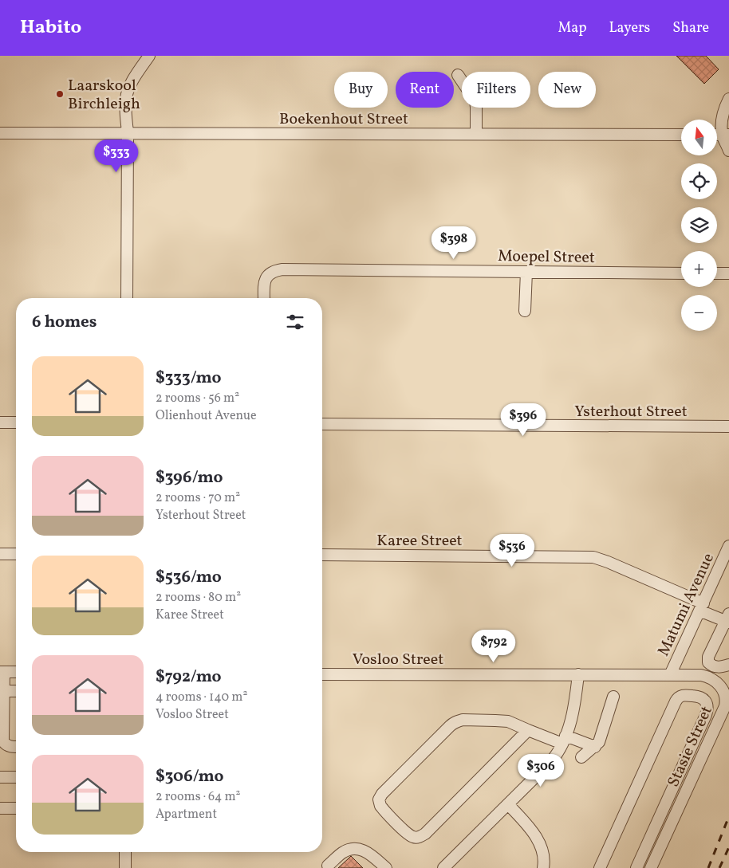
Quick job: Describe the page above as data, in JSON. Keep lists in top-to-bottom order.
{
  "streets": {
    "street": [
      "Boekenhout Street",
      "Moepel Street",
      "Ysterhout Street",
      "Karee Street",
      "Matumi Avenue",
      "Vosloo Street",
      "Stasie Street"
    ]
  },
  "crossings": [
    ["Karee Street", "Matumi Avenue"],
    ["Matumi Avenue", "Vosloo Street"],
    ["Matumi Avenue", "Stasie Street"],
    ["Vosloo Street", "Stasie Street"]
  ],
  "places": ["Laarskool Birchleigh"],
  "north": "top",
  "page": {
    "header": "Habito",
    "nav": ["Map", "Layers", "Share"],
    "chip": [
      "Buy",
      "Rent",
      "Filters",
      "New"
    ],
    "map_buttons": ["+", "−"],
    "price": [
      "$333",
      "$398",
      "$396",
      "$536",
      "$792",
      "$306"
    ],
    "heading": "6 homes",
    "list": [
      {
        "name": "$333/mo",
        "note": "2 rooms · 56 m² · Olienhout Avenue"
      },
      {
        "name": "$396/mo",
        "note": "2 rooms · 70 m² · Ysterhout Street"
      },
      {
        "name": "$536/mo",
        "note": "2 rooms · 80 m² · Karee Street"
      },
      {
        "name": "$792/mo",
        "note": "4 rooms · 140 m² · Vosloo Street"
      },
      {
        "name": "$306/mo",
        "note": "2 rooms · 64 m² · Apartment"
      }
    ]
  }
}
